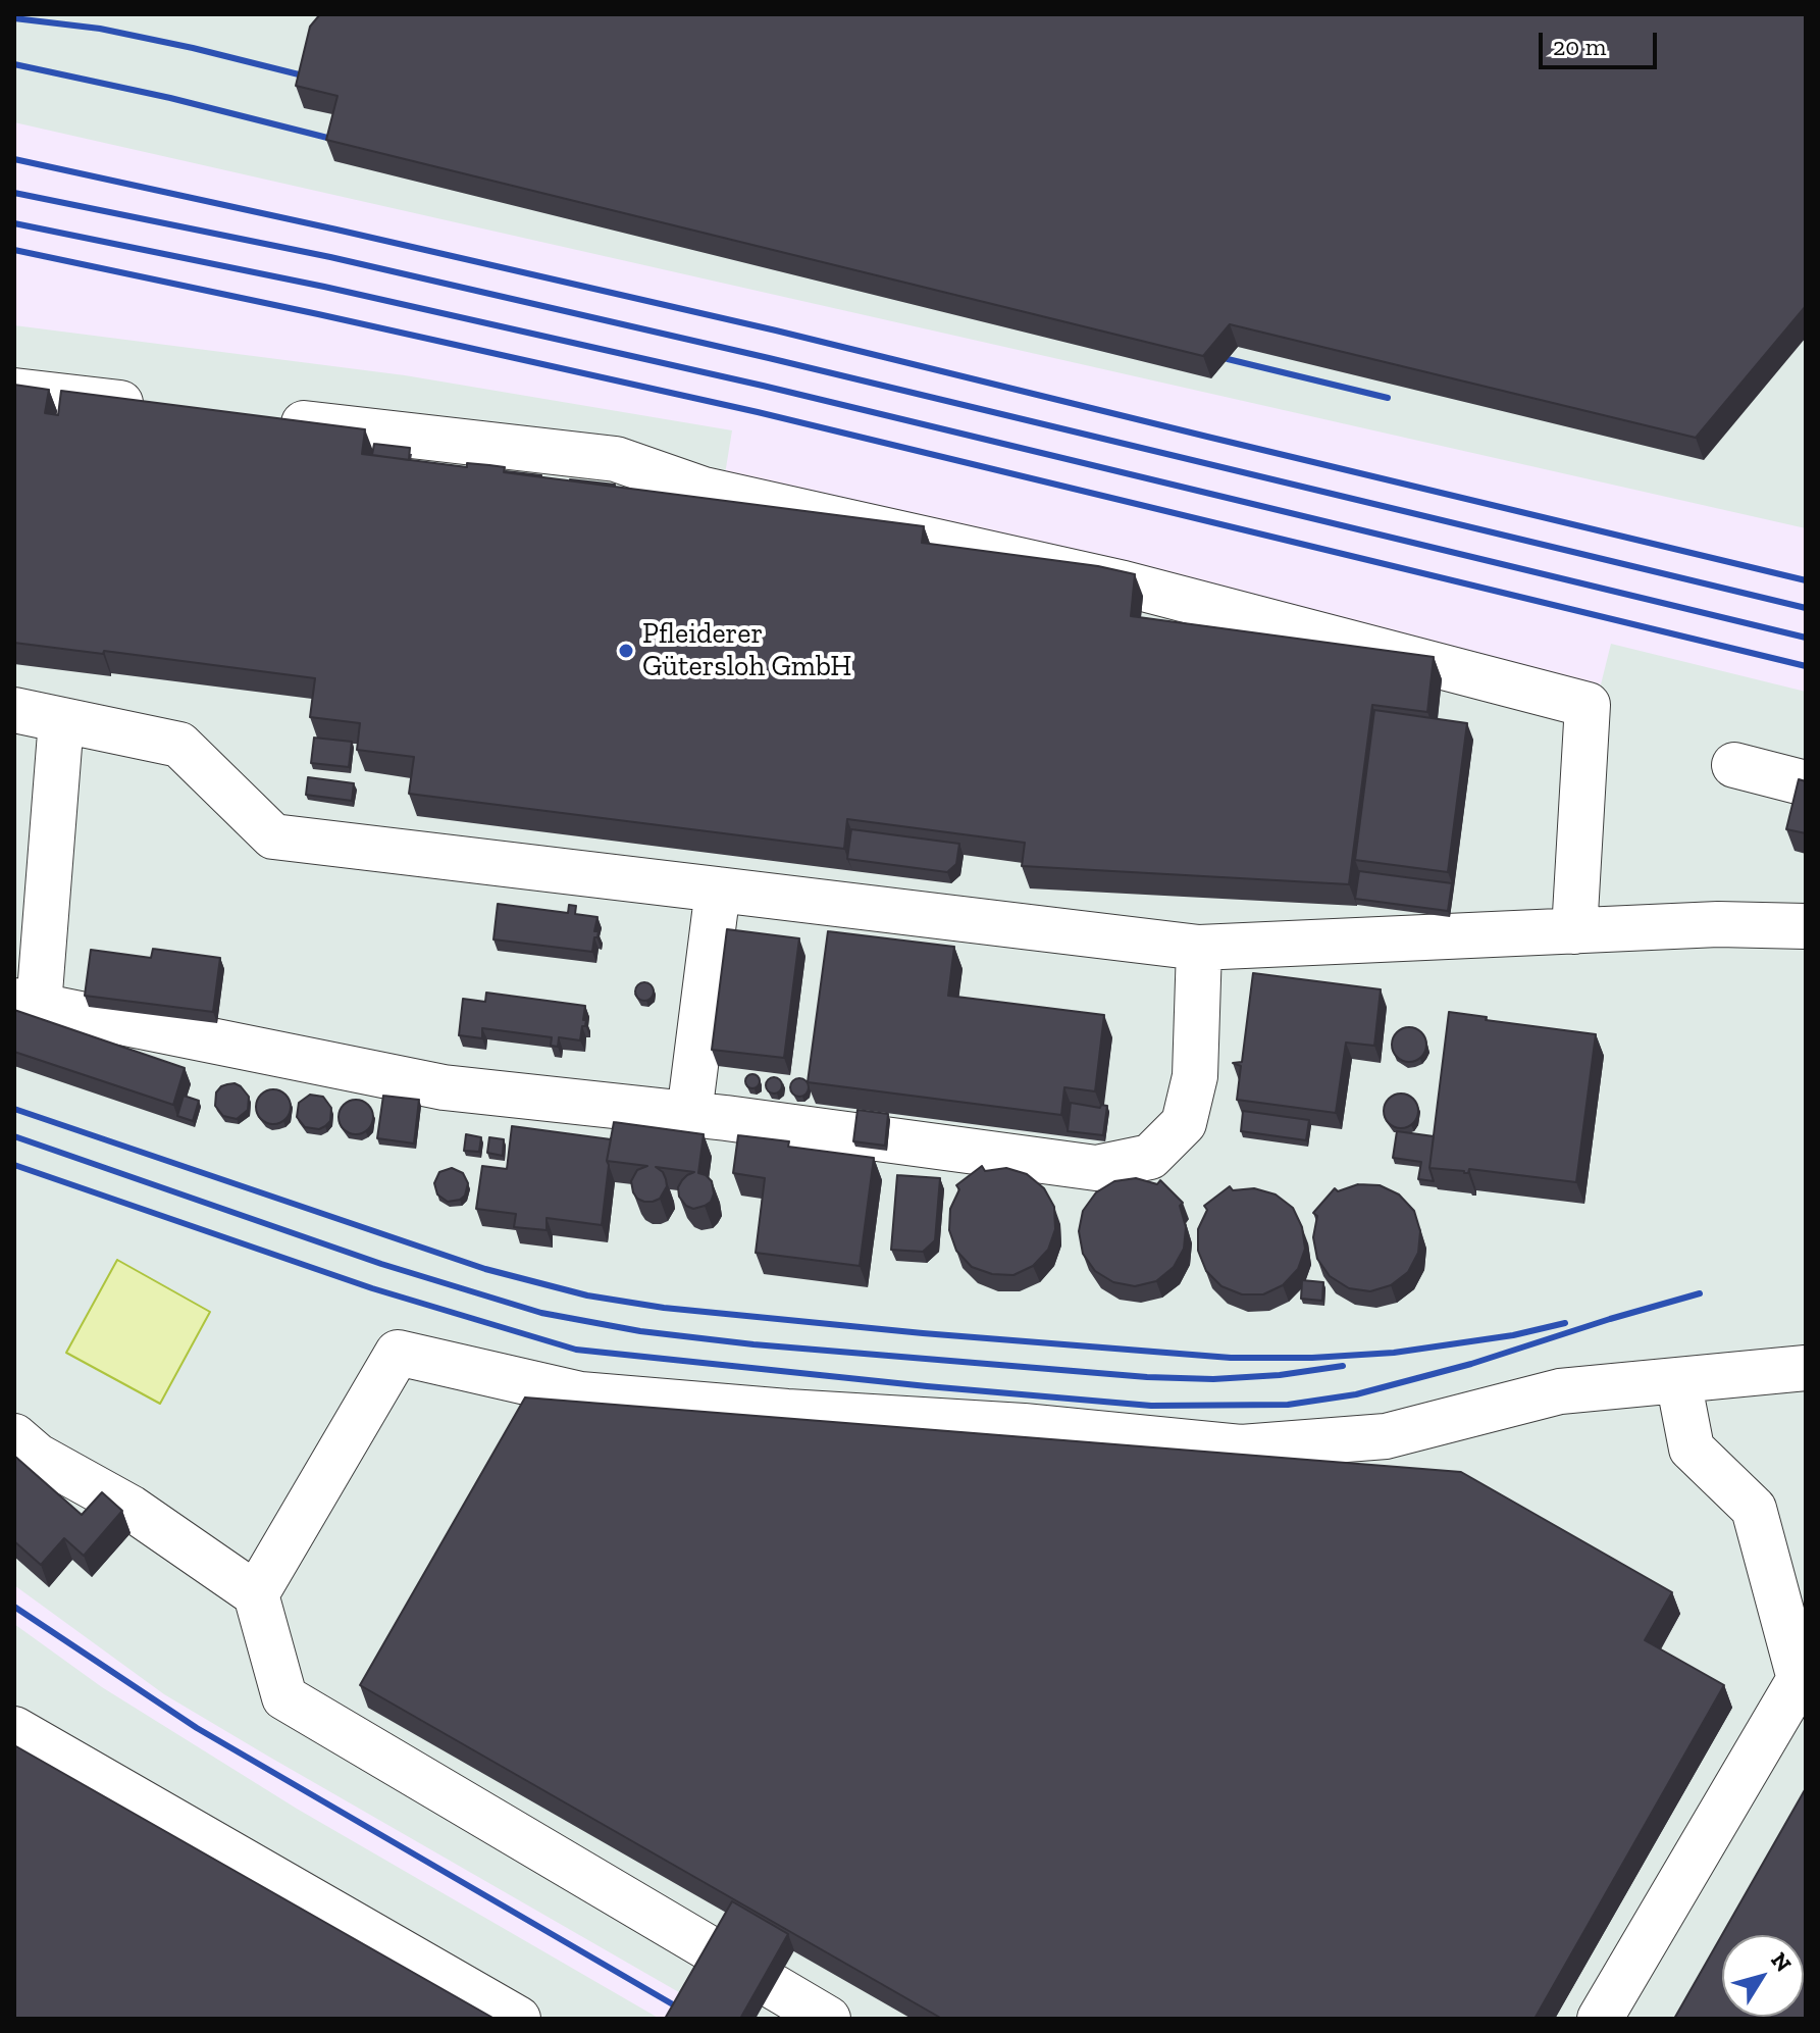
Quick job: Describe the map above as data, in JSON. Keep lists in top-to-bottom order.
{
  "places": ["Pfleiderer Gütersloh GmbH"],
  "scale_bar": "20 m",
  "north": "top right"
}
